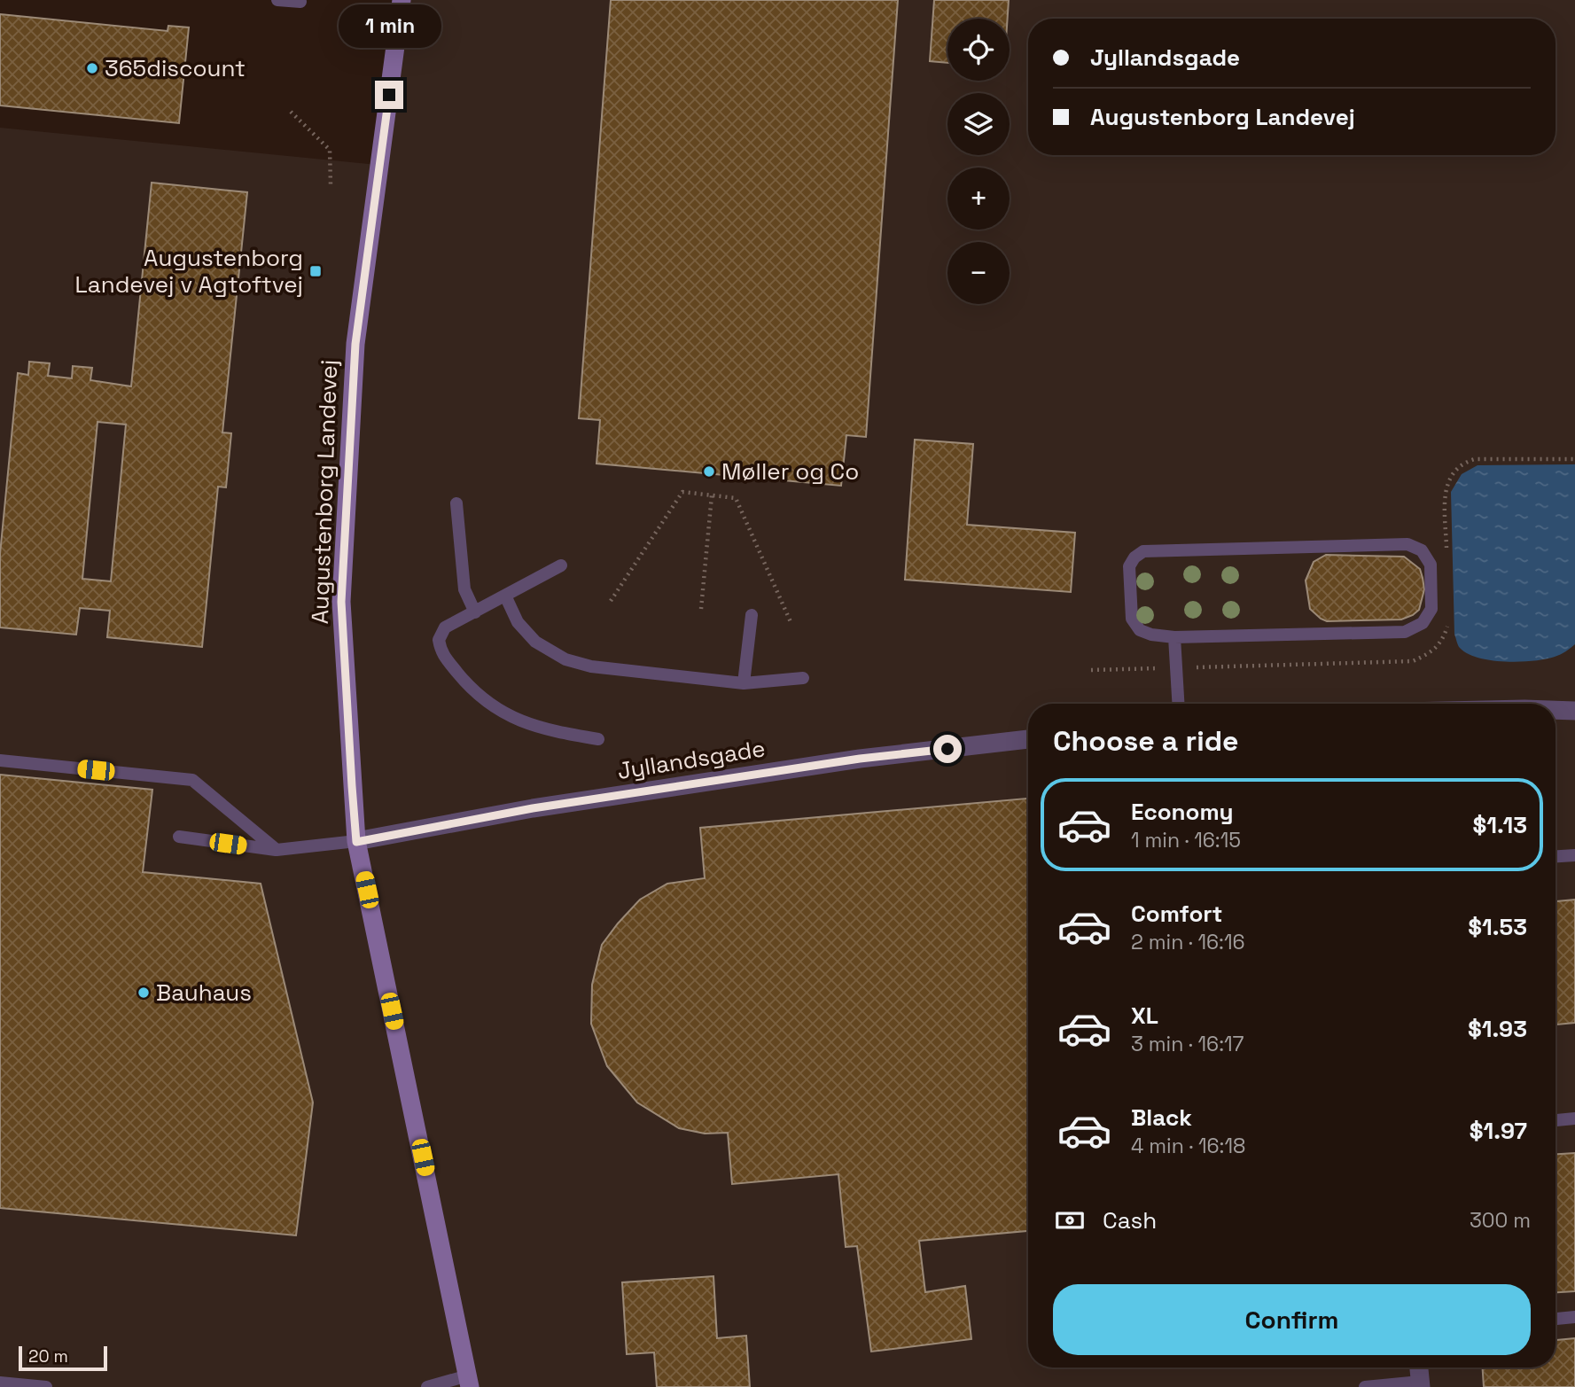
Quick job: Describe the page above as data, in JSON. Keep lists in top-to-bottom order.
{
  "streets": {
    "street": ["Augustenborg Landevej", "Jyllandsgade"]
  },
  "crossings": [
    ["Augustenborg Landevej", "Jyllandsgade"]
  ],
  "places": {
    "other": ["365discount", "Møller og Co", "Bauhaus"],
    "transit": ["Augustenborg Landevej v Agtoftvej"]
  },
  "scale_bar": "20 m",
  "page": {
    "bubble": "1 min",
    "map_buttons": ["+", "−"],
    "banner": ["Jyllandsgade", "Augustenborg Landevej"],
    "heading": "Choose a ride",
    "list": [
      {
        "name": "Economy",
        "note": "1 min · 16:15",
        "value": "$1.13"
      },
      {
        "name": "Comfort",
        "note": "2 min · 16:16",
        "value": "$1.53"
      },
      {
        "name": "XL",
        "note": "3 min · 16:17",
        "value": "$1.93"
      },
      {
        "name": "Black",
        "note": "4 min · 16:18",
        "value": "$1.97"
      }
    ],
    "pay": ["Cash", "300 m"],
    "buttons": "Confirm",
    "scale": "20 m"
  }
}
